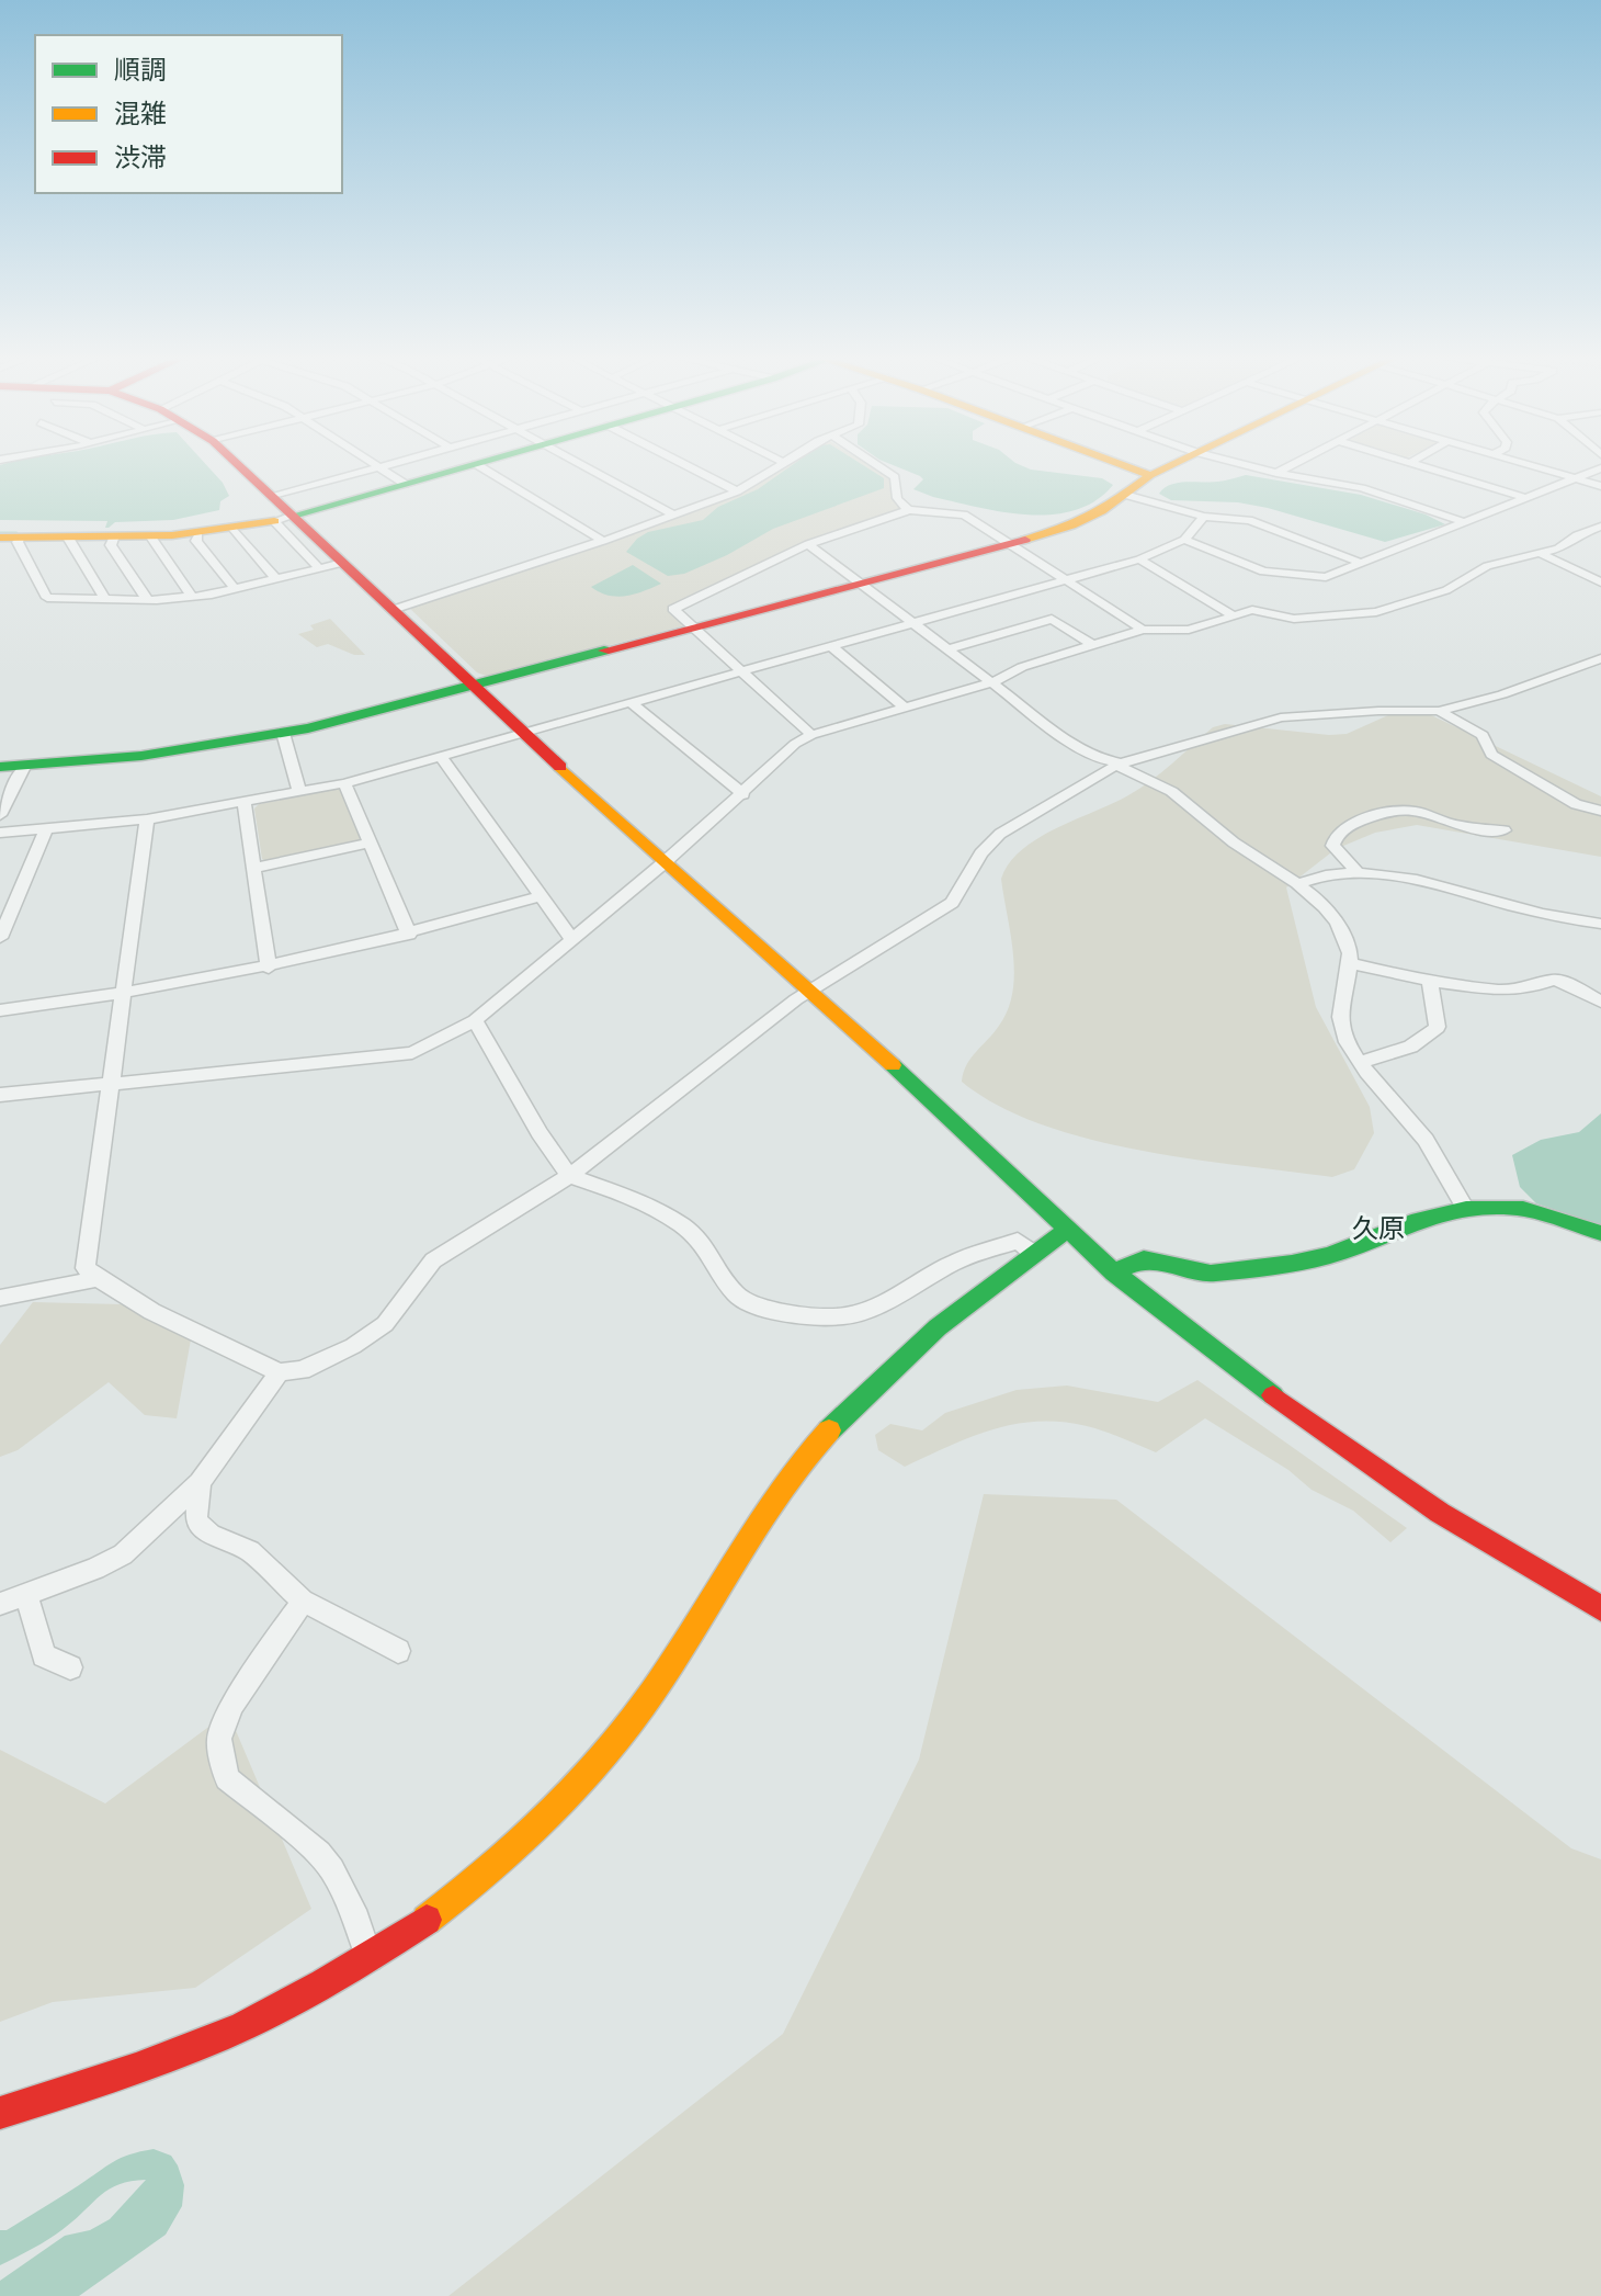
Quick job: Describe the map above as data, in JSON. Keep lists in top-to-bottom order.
{
  "districts": ["久原"],
  "legend": ["順調", "混雑", "渋滞"]
}
